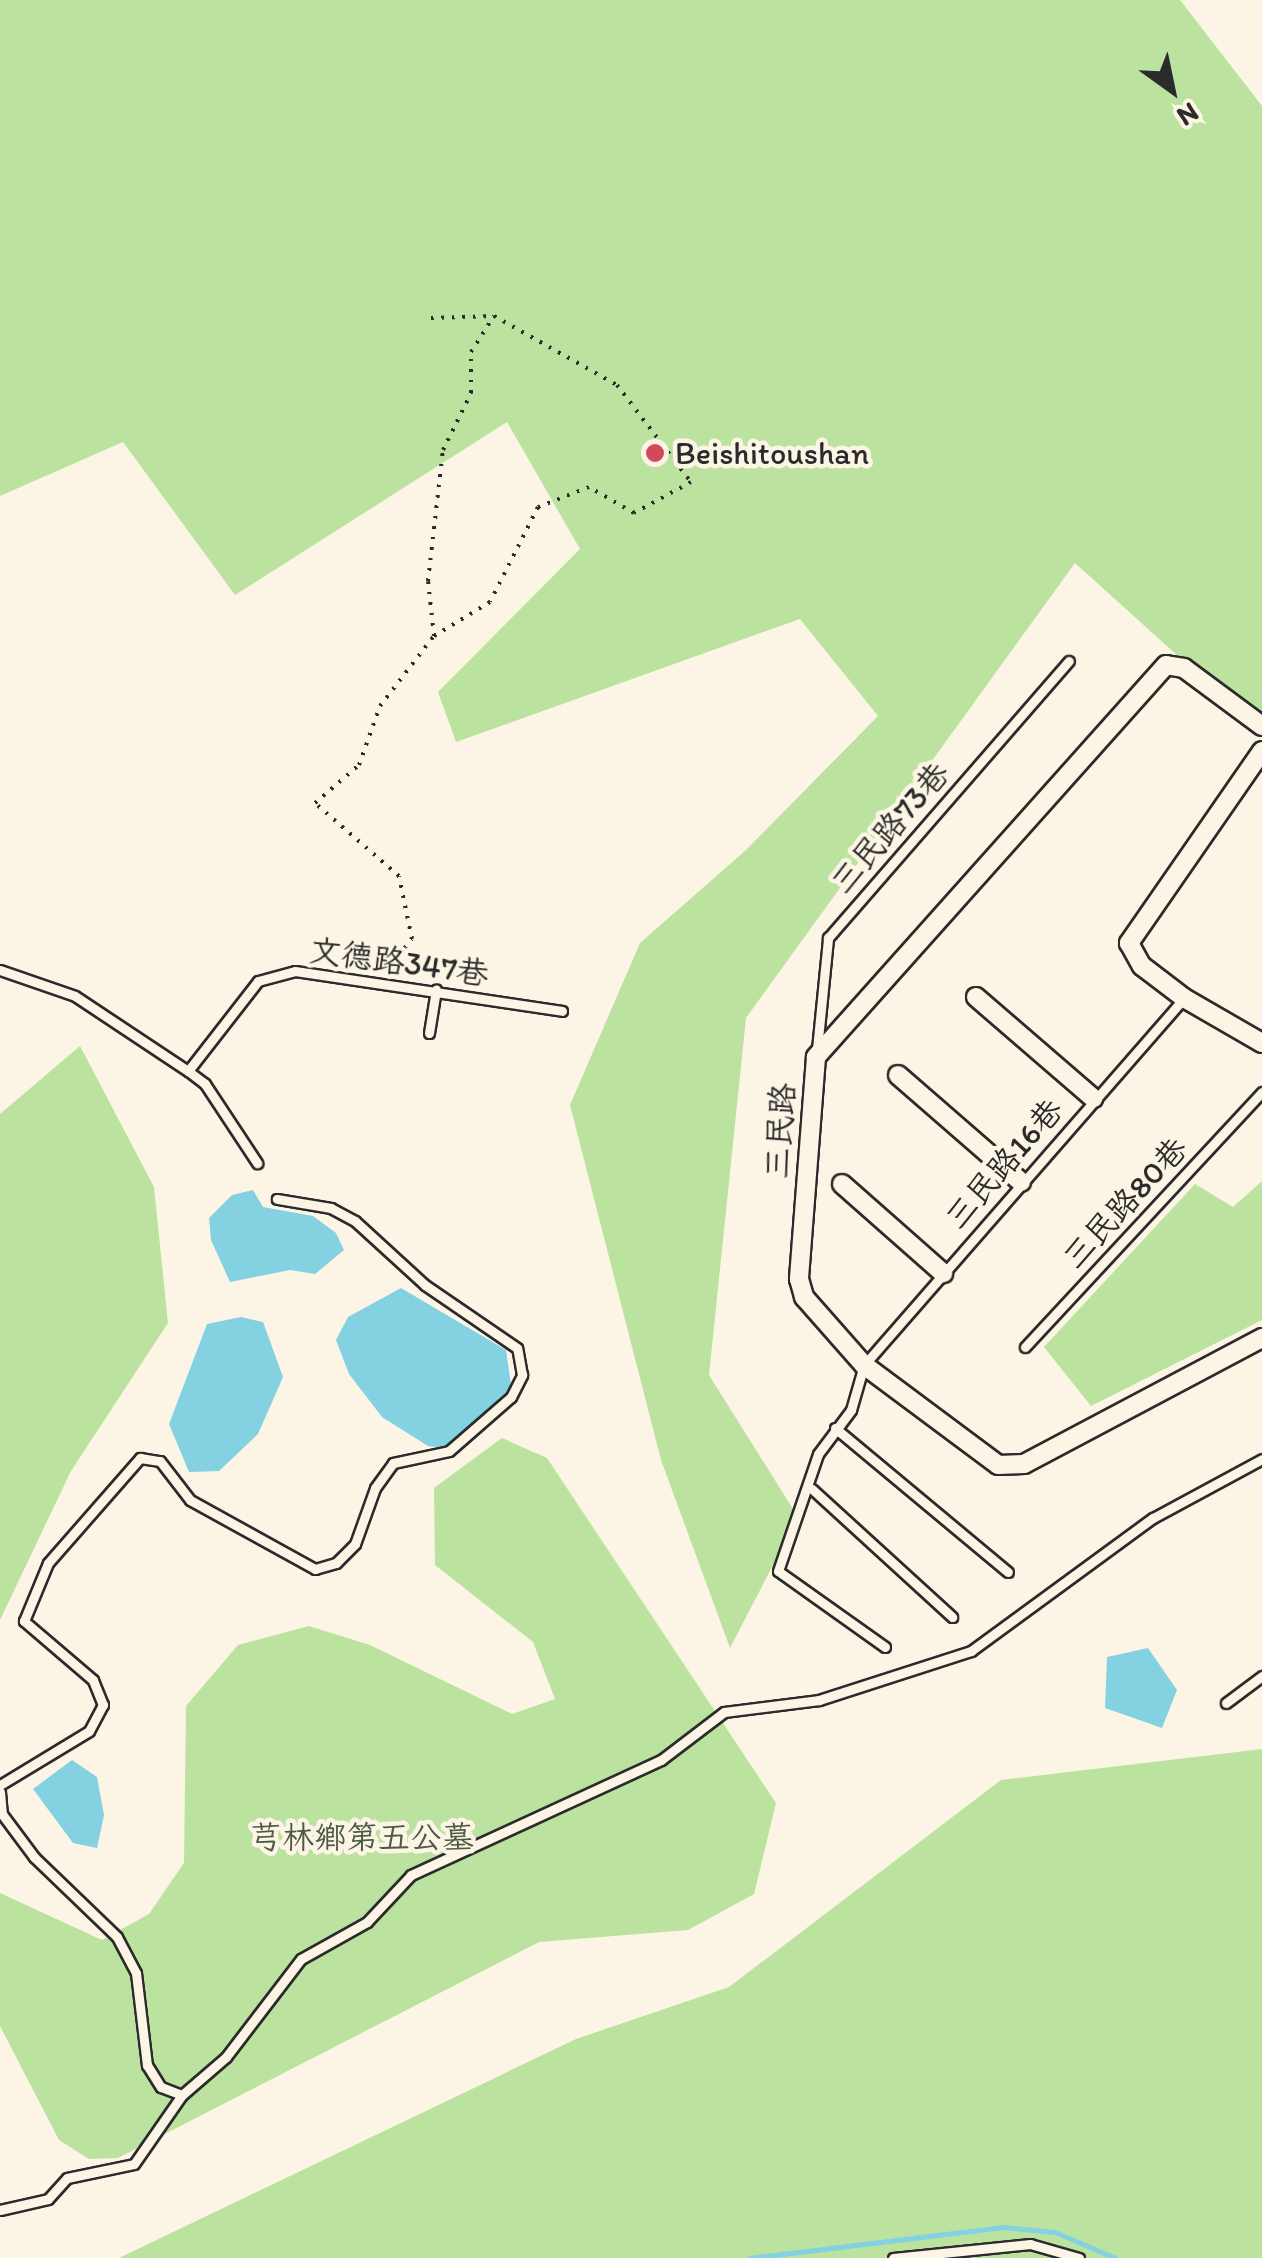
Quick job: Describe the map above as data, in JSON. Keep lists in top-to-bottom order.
{
  "streets": {
    "street": ["三民路"],
    "lane": [
      "三民路73巷",
      "文德路347巷",
      "三民路16巷",
      "三民路80巷"
    ]
  },
  "crossings": [
    ["三民路73巷", "三民路"],
    ["三民路", "三民路16巷"]
  ],
  "parks": ["芎林鄉第五公墓"],
  "places": ["Beishitoushan"],
  "north": "bottom right"
}
